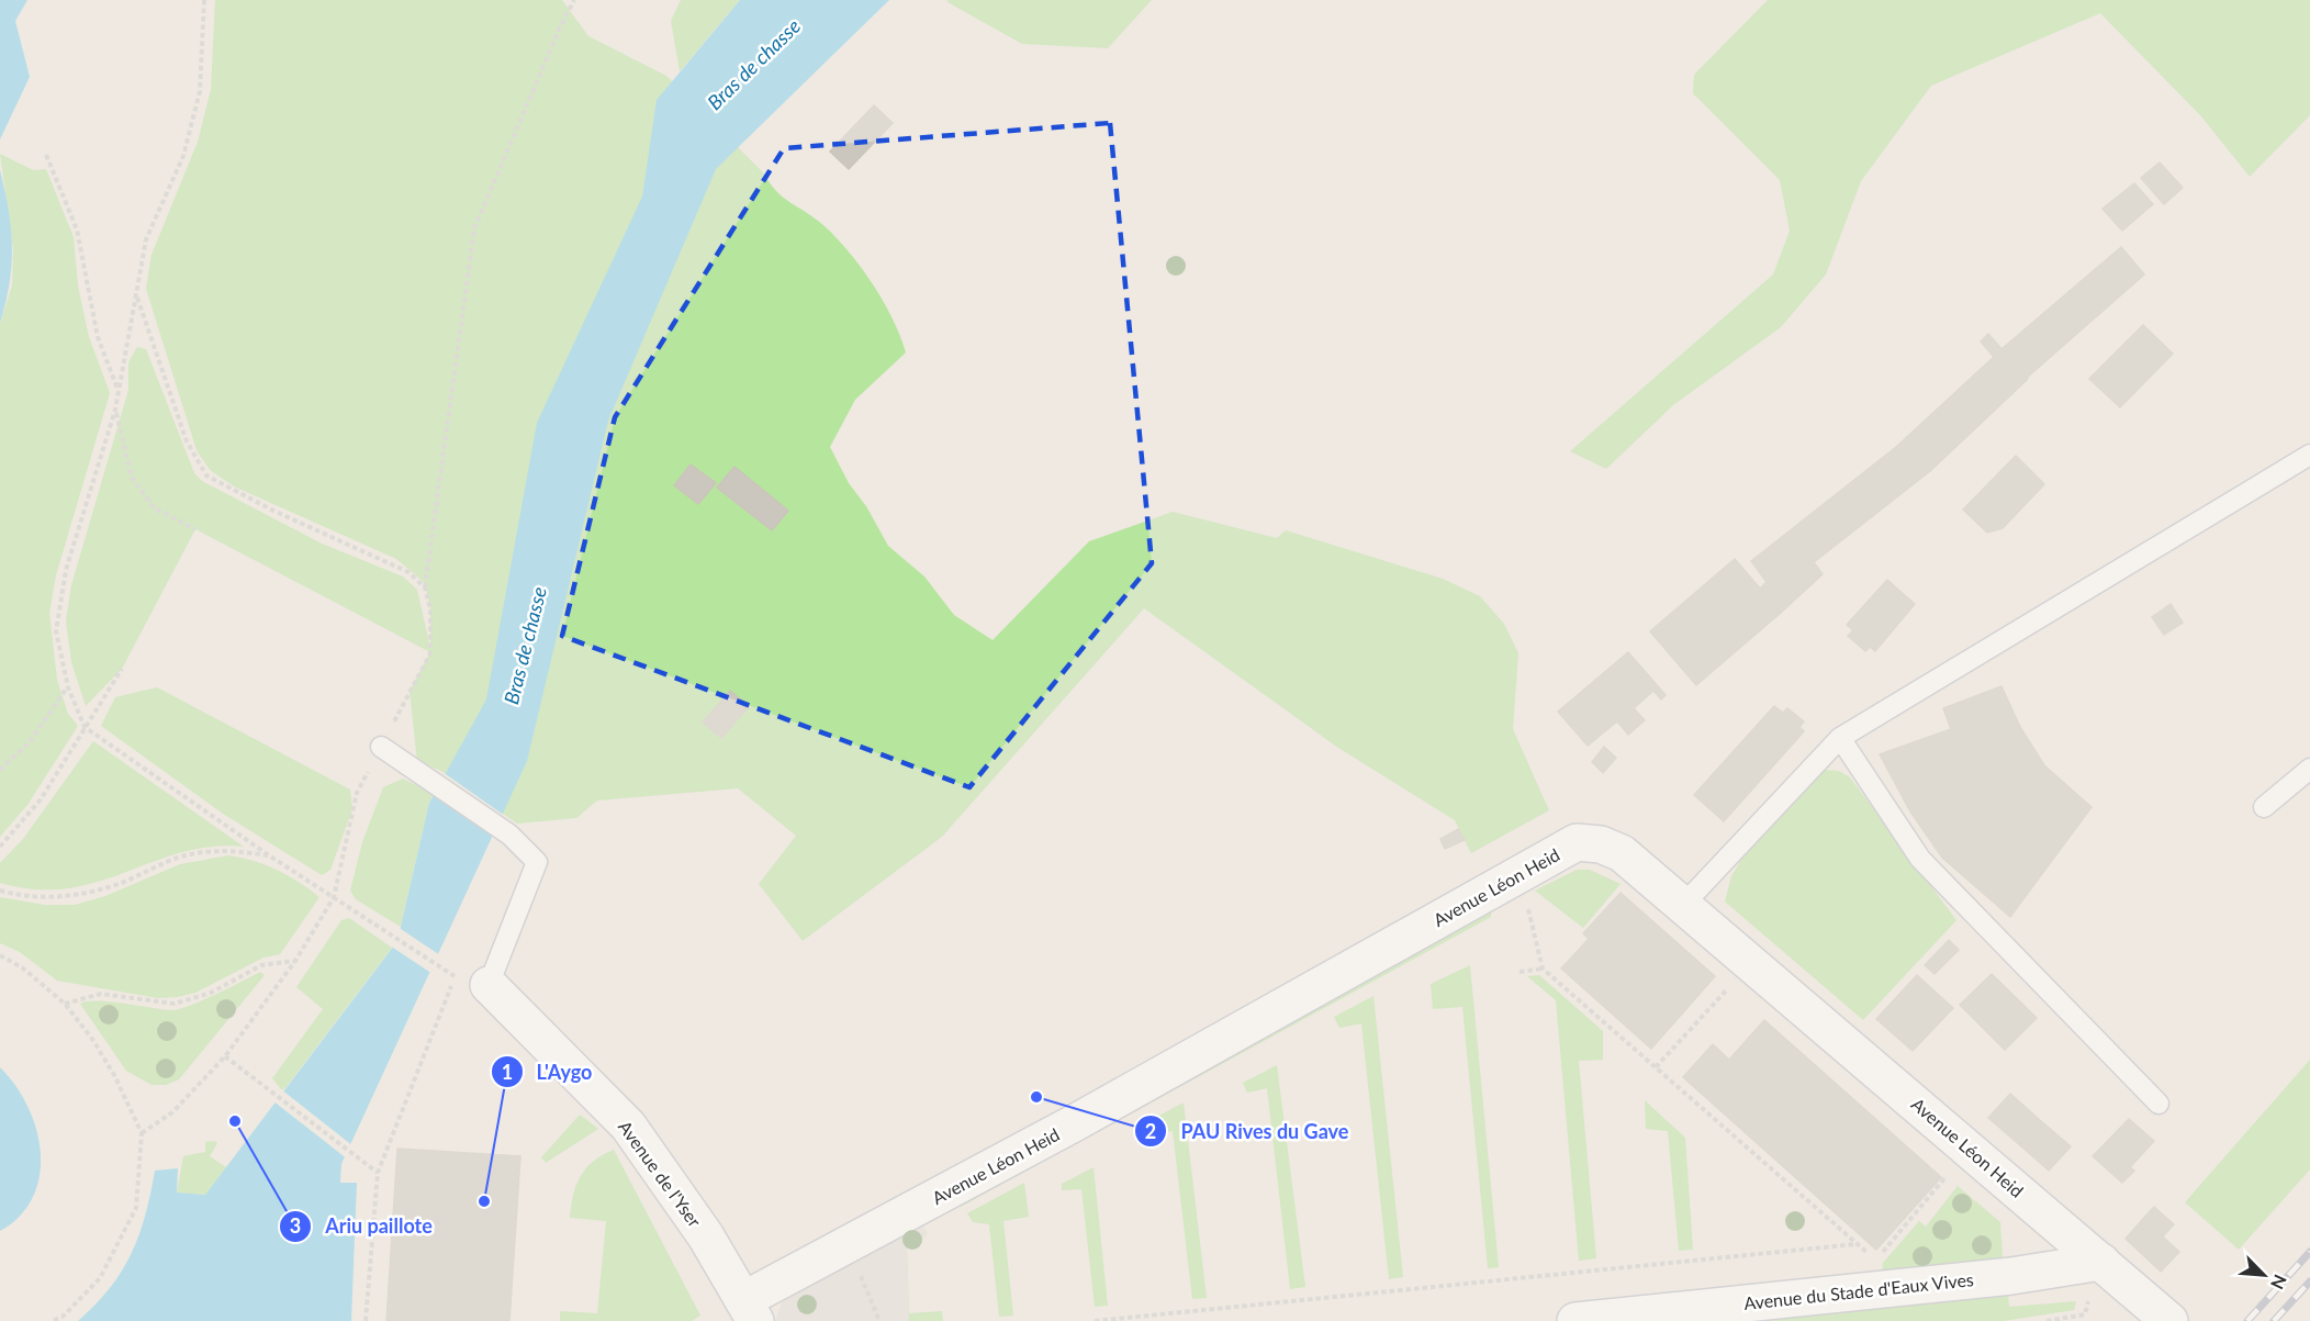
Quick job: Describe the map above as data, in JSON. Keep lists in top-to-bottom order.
{
  "streets": {
    "street": ["Avenue Léon Heid", "Avenue de l'Yser", "Avenue du Stade d'Eaux Vives"]
  },
  "crossings": [
    ["Avenue Léon Heid", "Avenue de l'Yser"],
    ["Avenue Léon Heid", "Avenue du Stade d'Eaux Vives"]
  ],
  "water": ["Bras de chasse"],
  "places": ["PAU Rives du Gave", "Ariu paillote", "L'Aygo"],
  "north": "bottom right"
}
